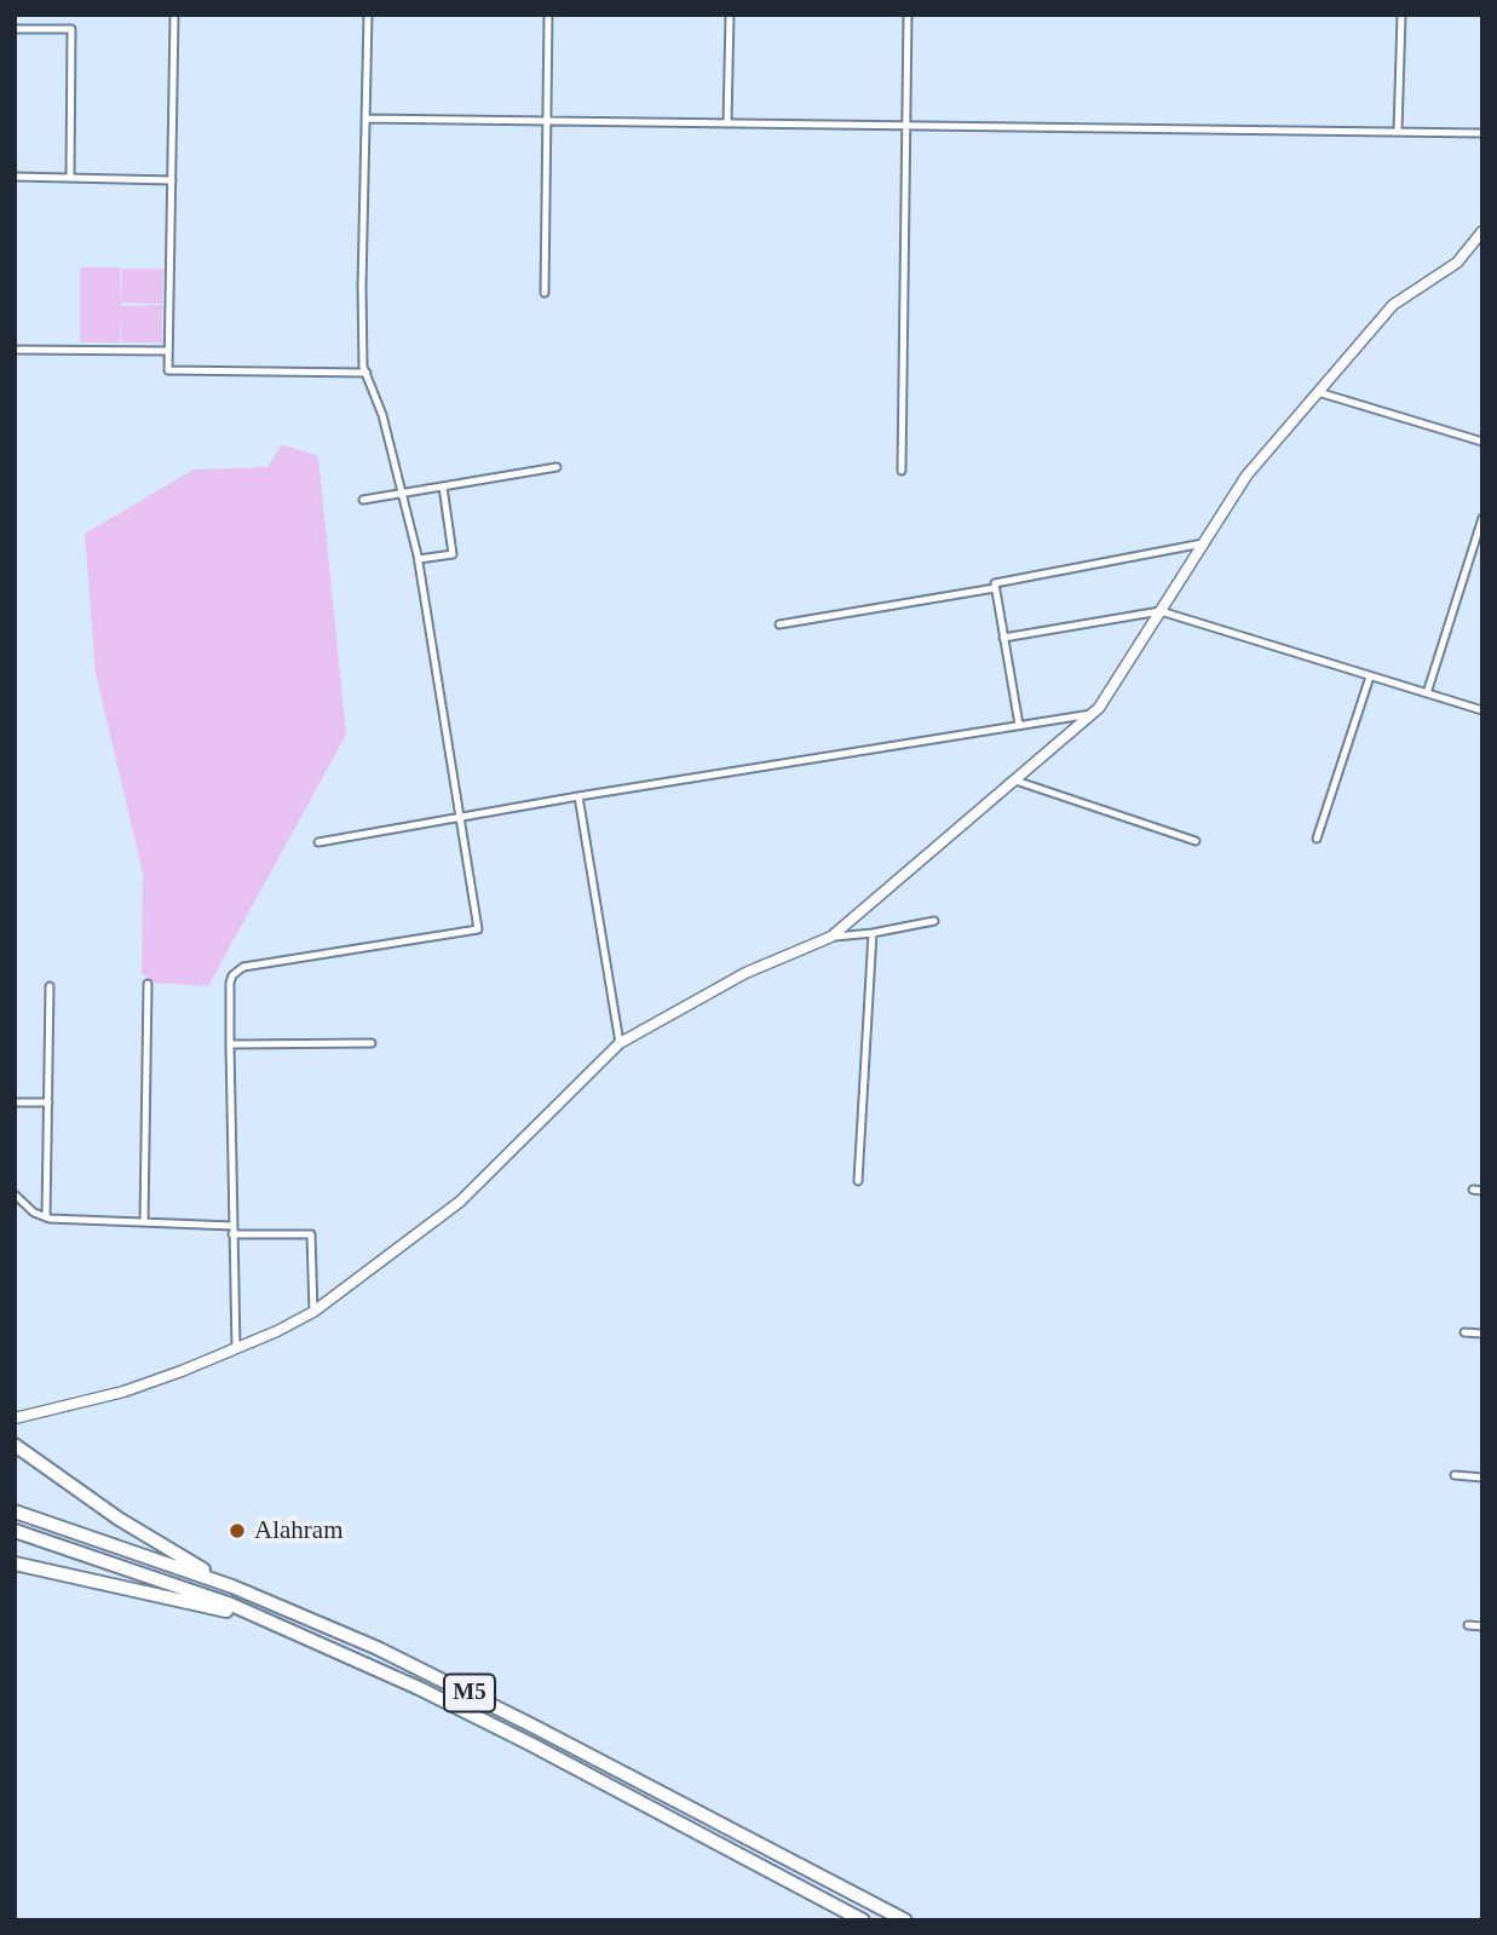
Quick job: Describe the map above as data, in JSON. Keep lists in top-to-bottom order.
{
  "streets": {
    "highway": ["M5"]
  },
  "places": ["Alahram"]
}
